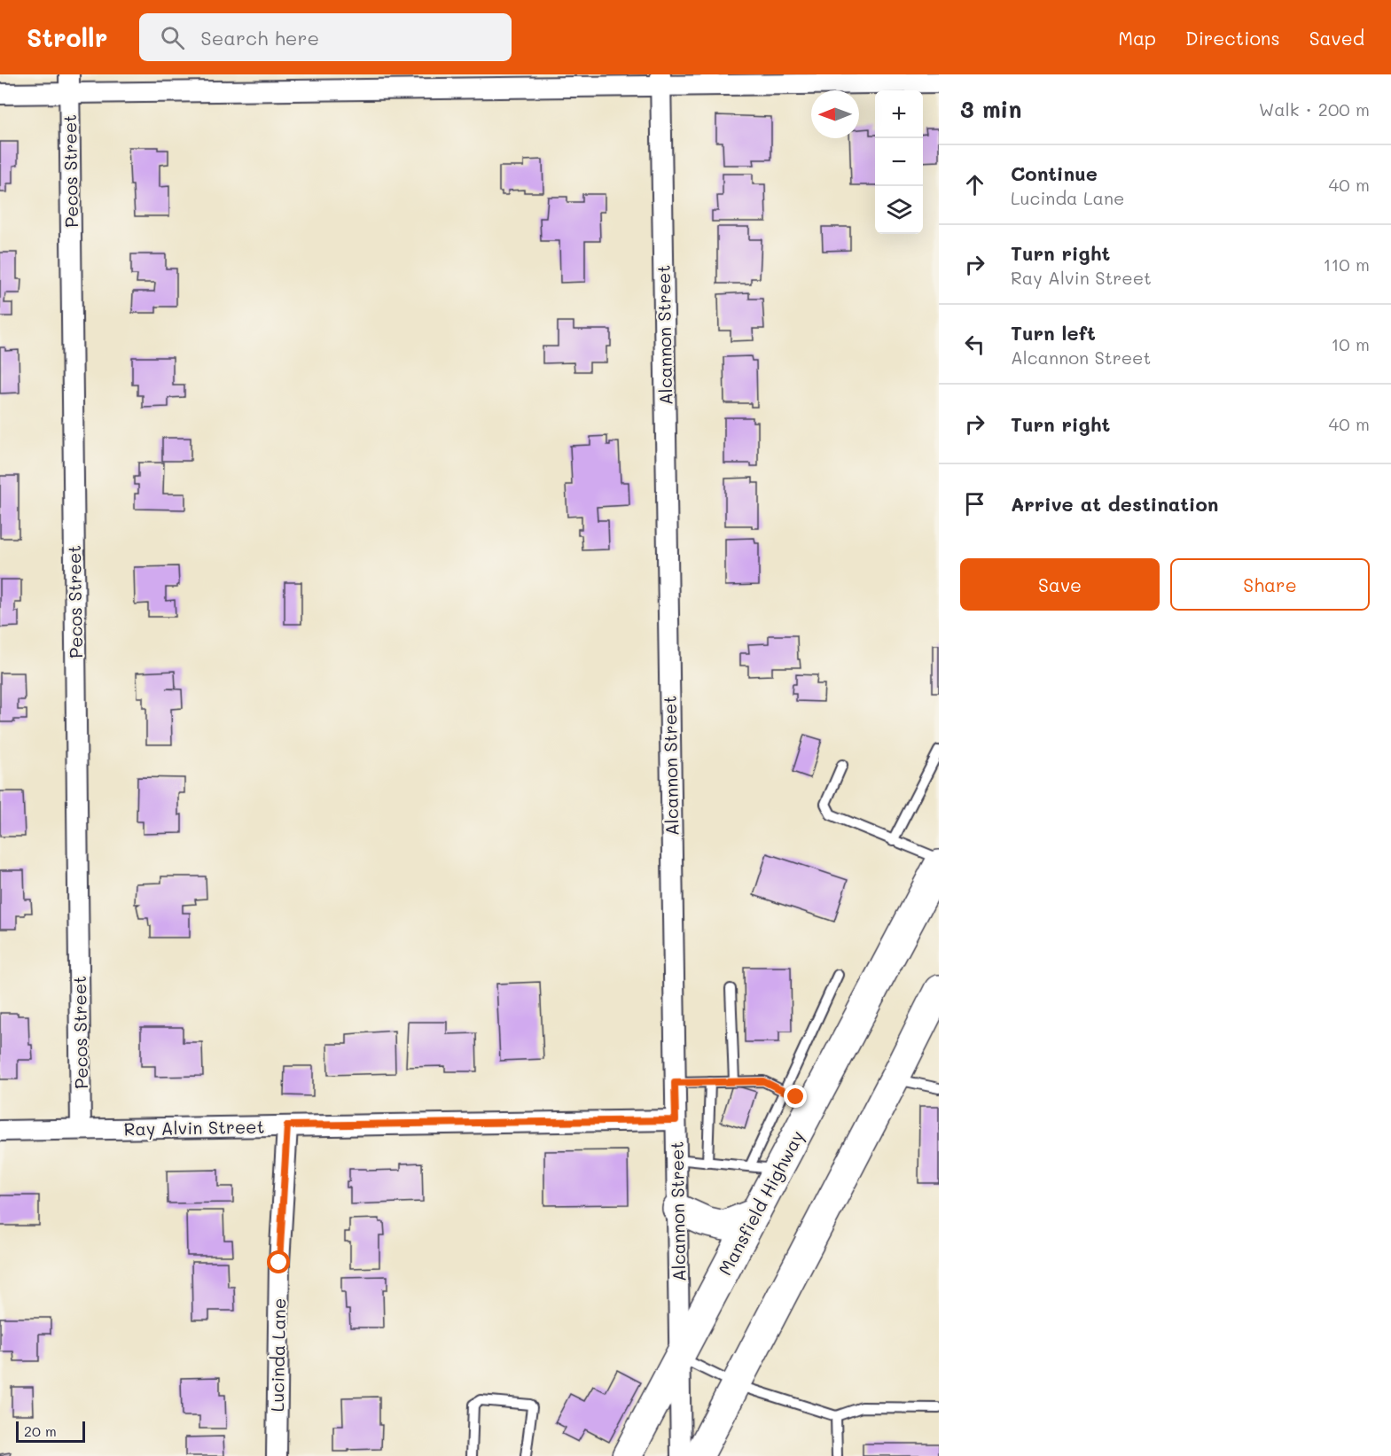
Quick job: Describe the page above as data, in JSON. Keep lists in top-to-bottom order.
{
  "streets": {
    "main road": ["Mansfield Highway"],
    "street": [
      "Pecos Street",
      "Alcannon Street",
      "Ray Alvin Street",
      "Lucinda Lane"
    ]
  },
  "crossings": [
    ["Pecos Street", "Ray Alvin Street"],
    ["Alcannon Street", "Ray Alvin Street"],
    ["Alcannon Street", "Mansfield Highway"],
    ["Ray Alvin Street", "Lucinda Lane"]
  ],
  "scale_bar": "20 m",
  "north": "left",
  "page": {
    "header": "Strollr",
    "search": "Search here",
    "nav": ["Map", "Directions", "Saved"],
    "heading": ["3 min", "Walk · 200 m"],
    "map_buttons": ["+", "−"],
    "list": [
      ["Continue", "Lucinda Lane", "40 m"],
      ["Turn right", "Ray Alvin Street", "110 m"],
      ["Turn left", "Alcannon Street", "10 m"],
      ["Turn right", "40 m"],
      "Arrive at destination"
    ],
    "buttons": ["Save", "Share"],
    "scale": "20 m"
  }
}
